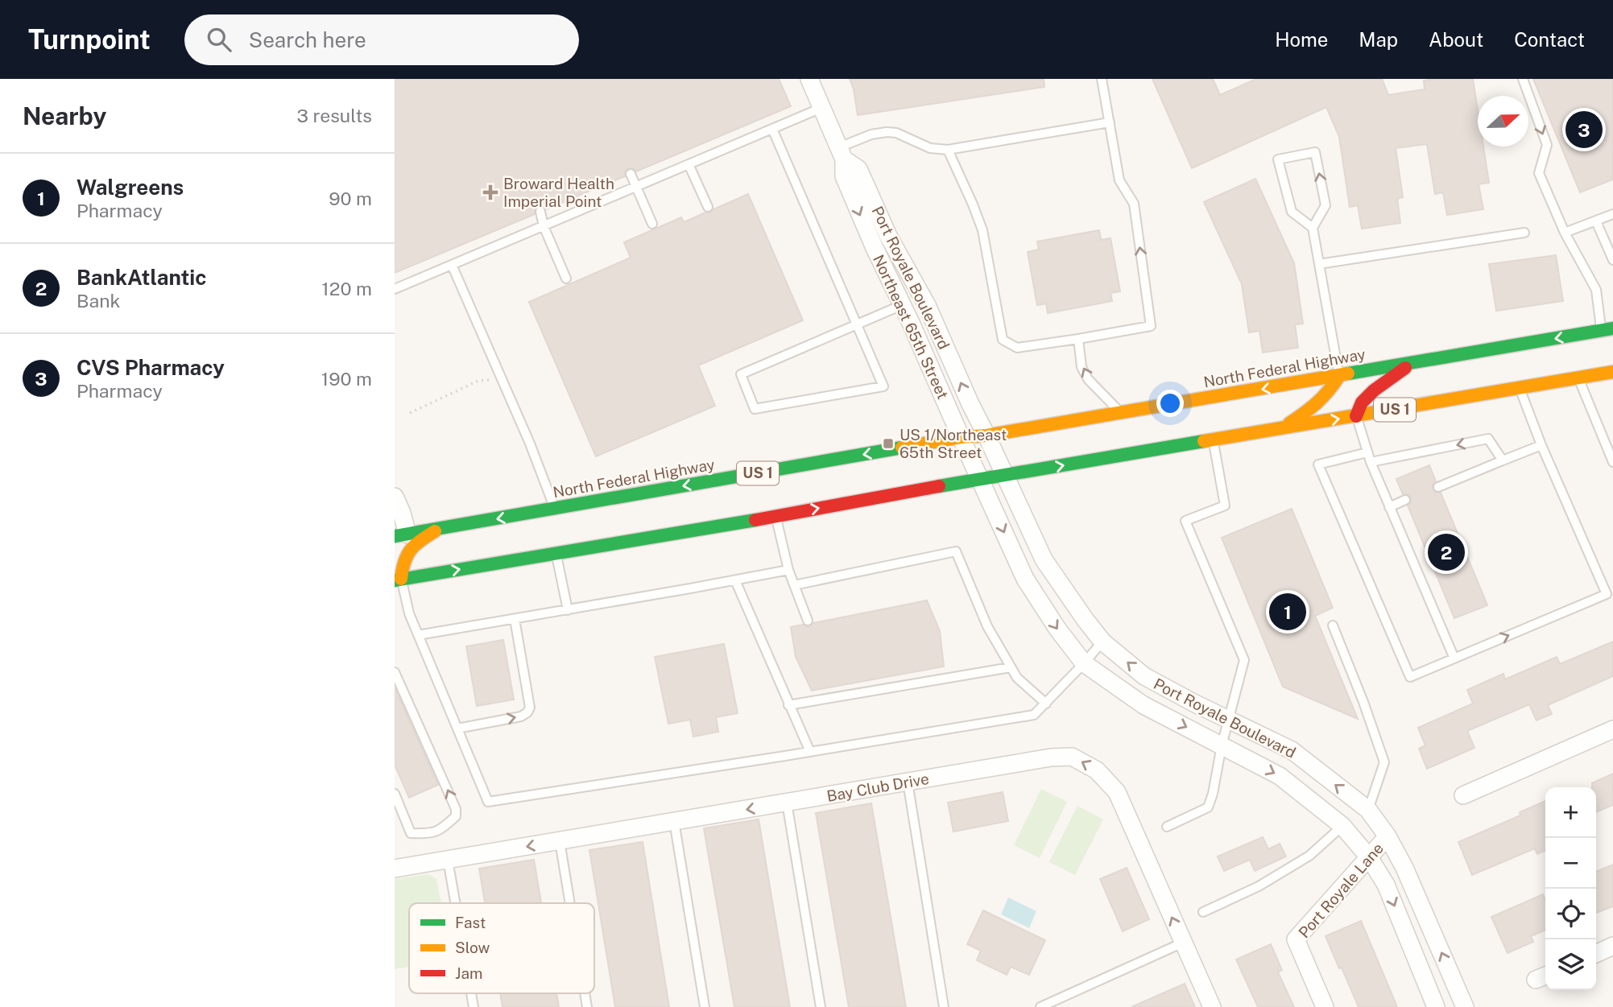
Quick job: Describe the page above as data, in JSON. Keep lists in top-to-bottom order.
{
  "streets": {
    "main road": ["North Federal Highway", "US 1"],
    "street": [
      "Port Royale Boulevard",
      "Northeast 65th Street",
      "Bay Club Drive",
      "Port Royale Lane"
    ]
  },
  "crossings": [
    ["Port Royale Boulevard", "Northeast 65th Street"],
    ["Port Royale Boulevard", "North Federal Highway"],
    ["Port Royale Boulevard", "US 1"],
    ["Port Royale Boulevard", "Port Royale Lane"],
    ["Northeast 65th Street", "North Federal Highway"],
    ["Northeast 65th Street", "US 1"]
  ],
  "one_way": ["Northeast 65th Street", "Bay Club Drive"],
  "places": {
    "health": ["Broward Health Imperial Point"],
    "transit": ["US 1/Northeast 65th Street"]
  },
  "legend": ["Fast", "Slow", "Jam"],
  "north": "right",
  "page": {
    "header": "Turnpoint",
    "search": "Search here",
    "nav": [
      "Home",
      "Map",
      "About",
      "Contact"
    ],
    "heading": ["Nearby", "3 results"],
    "pins": ["3", "2", "1"],
    "list": [
      {
        "mark": "1",
        "name": "Walgreens",
        "note": "Pharmacy",
        "value": "90 m"
      },
      {
        "mark": "2",
        "name": "BankAtlantic",
        "note": "Bank",
        "value": "120 m"
      },
      {
        "mark": "3",
        "name": "CVS Pharmacy",
        "note": "Pharmacy",
        "value": "190 m"
      }
    ],
    "map_buttons": ["+", "−"]
  }
}
